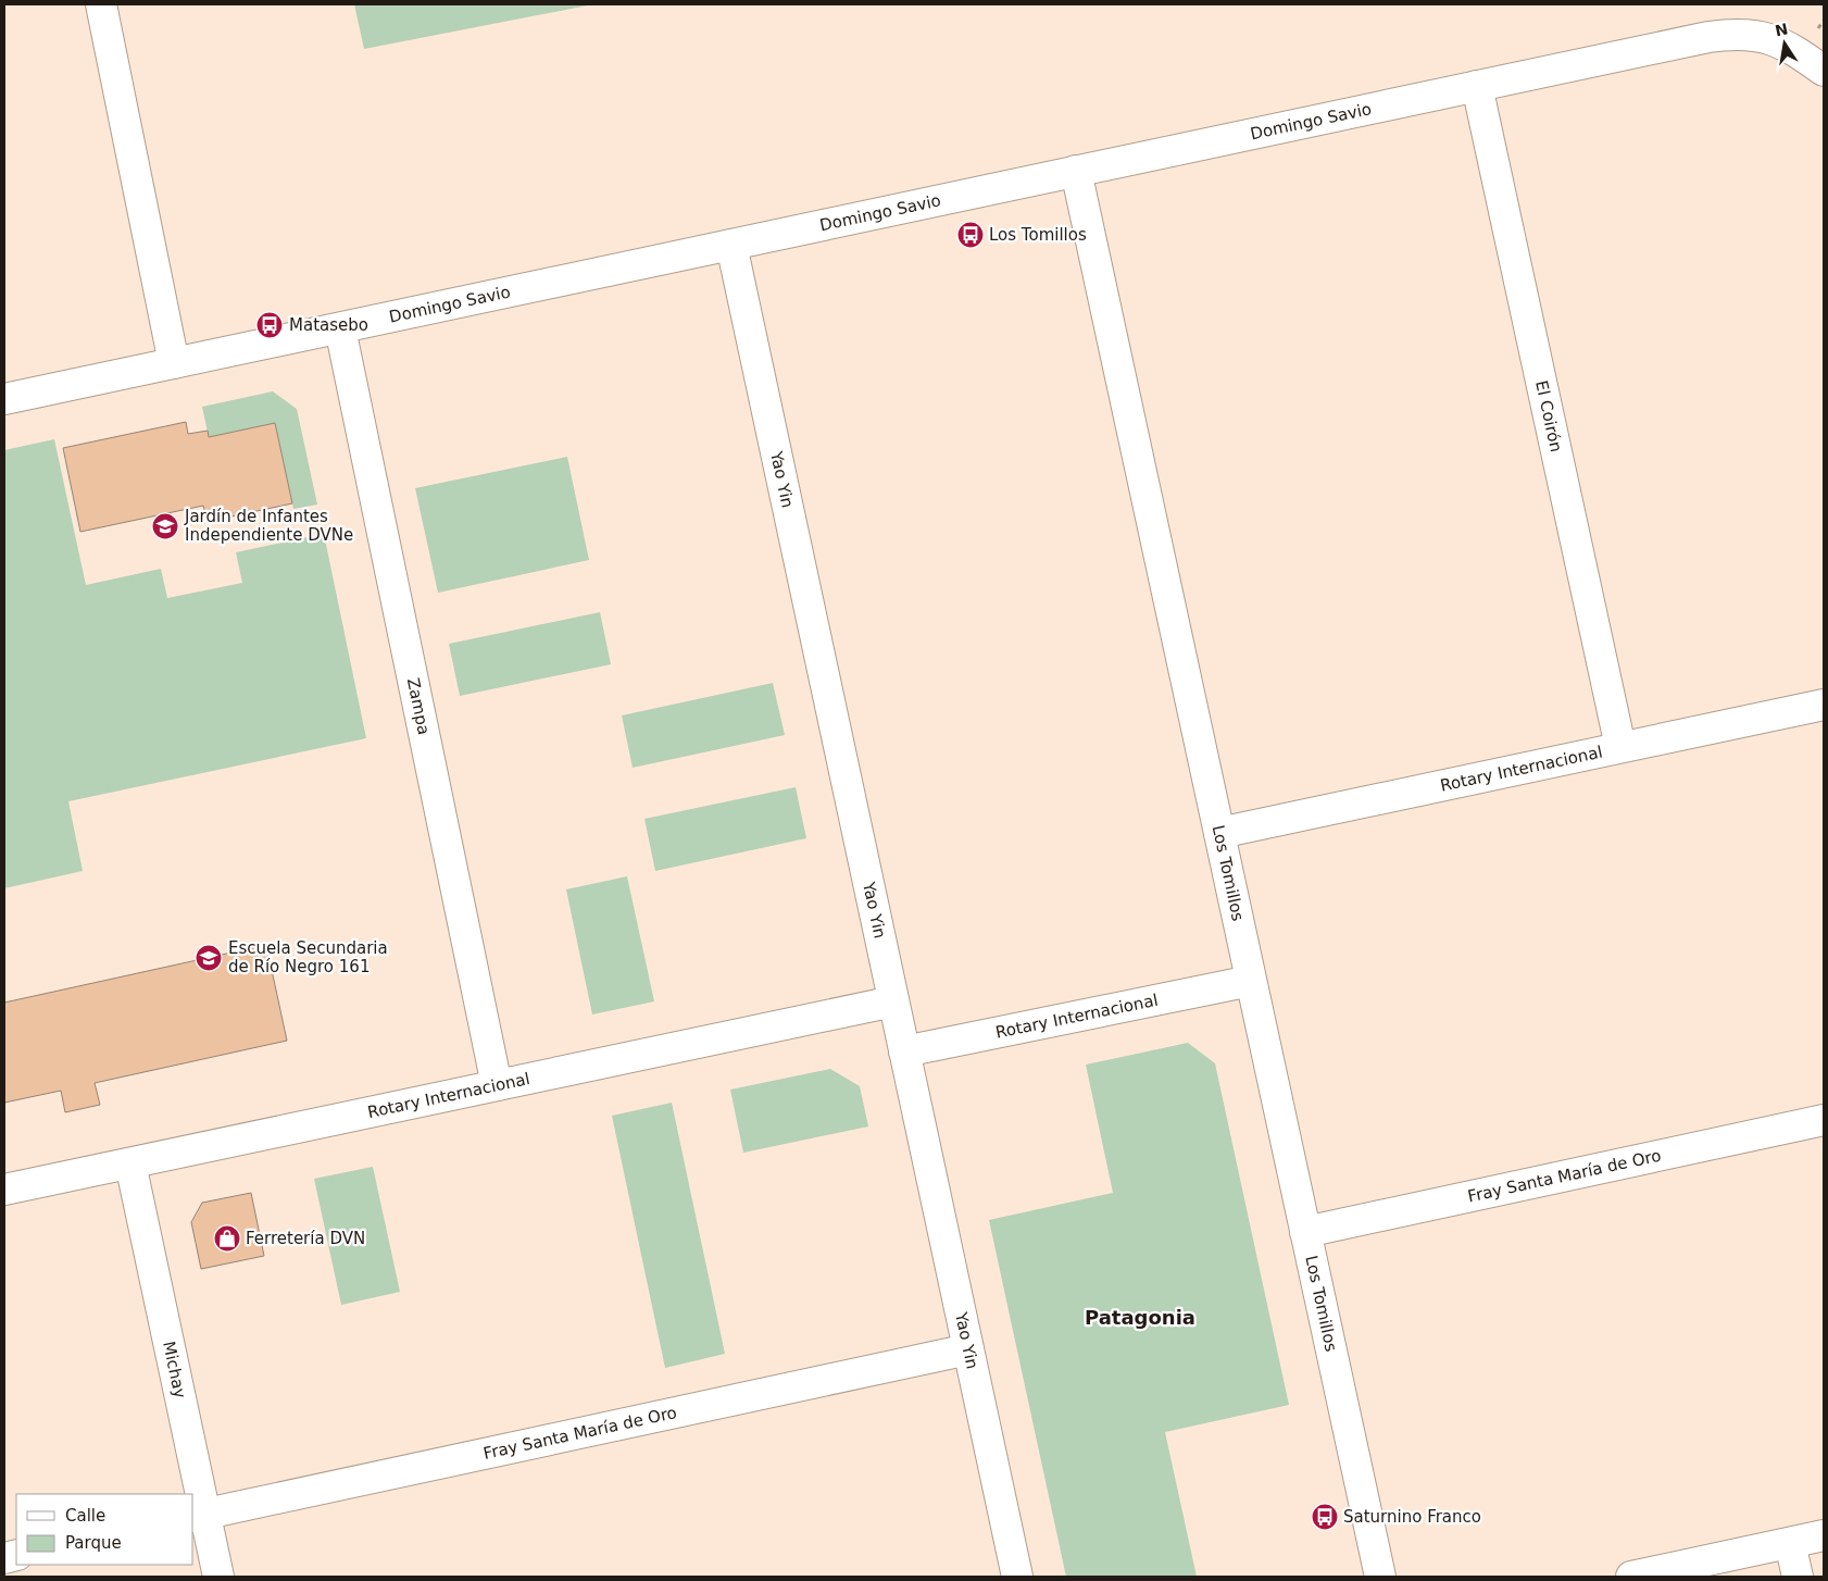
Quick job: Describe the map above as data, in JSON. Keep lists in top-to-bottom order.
{
  "streets": {
    "street": [
      "Domingo Savio",
      "El Coirón",
      "Yao Yin",
      "Zampa",
      "Rotary Internacional",
      "Los Tomillos",
      "Fray Santa María de Oro",
      "Michay"
    ]
  },
  "crossings": [
    ["Domingo Savio", "El Coirón"],
    ["Domingo Savio", "Yao Yin"],
    ["Domingo Savio", "Zampa"],
    ["Domingo Savio", "Los Tomillos"],
    ["El Coirón", "Rotary Internacional"],
    ["Yao Yin", "Rotary Internacional"],
    ["Yao Yin", "Fray Santa María de Oro"],
    ["Zampa", "Rotary Internacional"],
    ["Rotary Internacional", "Los Tomillos"],
    ["Rotary Internacional", "Michay"],
    ["Los Tomillos", "Fray Santa María de Oro"],
    ["Fray Santa María de Oro", "Michay"]
  ],
  "districts": ["Patagonia"],
  "places": {
    "bus stop": ["Los Tomillos", "Matasebo", "Saturnino Franco"],
    "school or university": ["Jardín de Infantes Independiente DVNe", "Escuela Secundaria de Río Negro 161"],
    "shop": ["Ferretería DVN"]
  },
  "legend": ["Calle", "Parque"],
  "north": "top"
}
